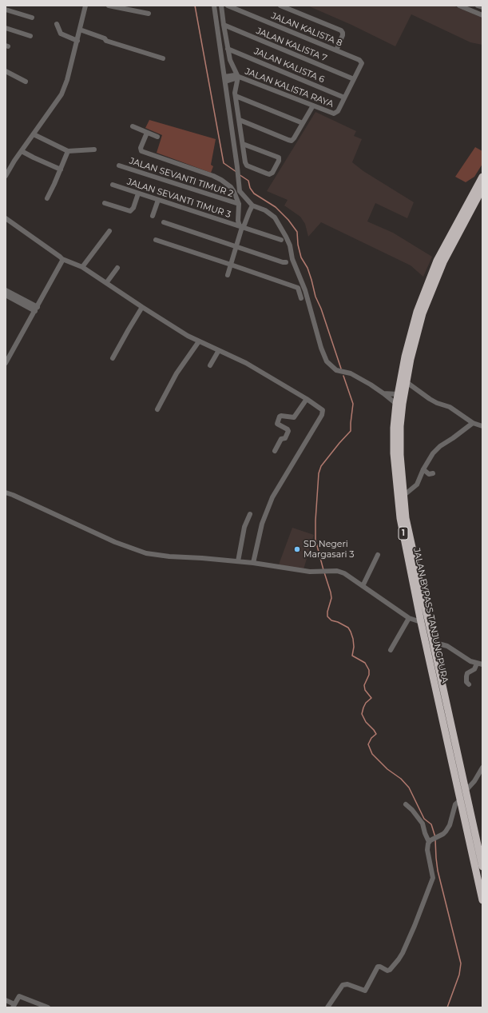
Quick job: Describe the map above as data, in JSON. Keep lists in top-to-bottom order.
{
  "streets": {
    "highway": ["1", "JALAN BYPASS TANJUNGPURA"],
    "street": [
      "JALAN KALISTA 8",
      "JALAN KALISTA 7",
      "JALAN KALISTA 6",
      "JALAN KALISTA RAYA",
      "JALAN SEVANTI TIMUR 2",
      "JALAN SEVANTI TIMUR 3"
    ]
  },
  "crossings": [
    ["JALAN KALISTA 8", "JALAN KALISTA 7"],
    ["JALAN KALISTA 6", "JALAN KALISTA RAYA"]
  ],
  "places": ["SD Negeri Margasari 3"]
}
